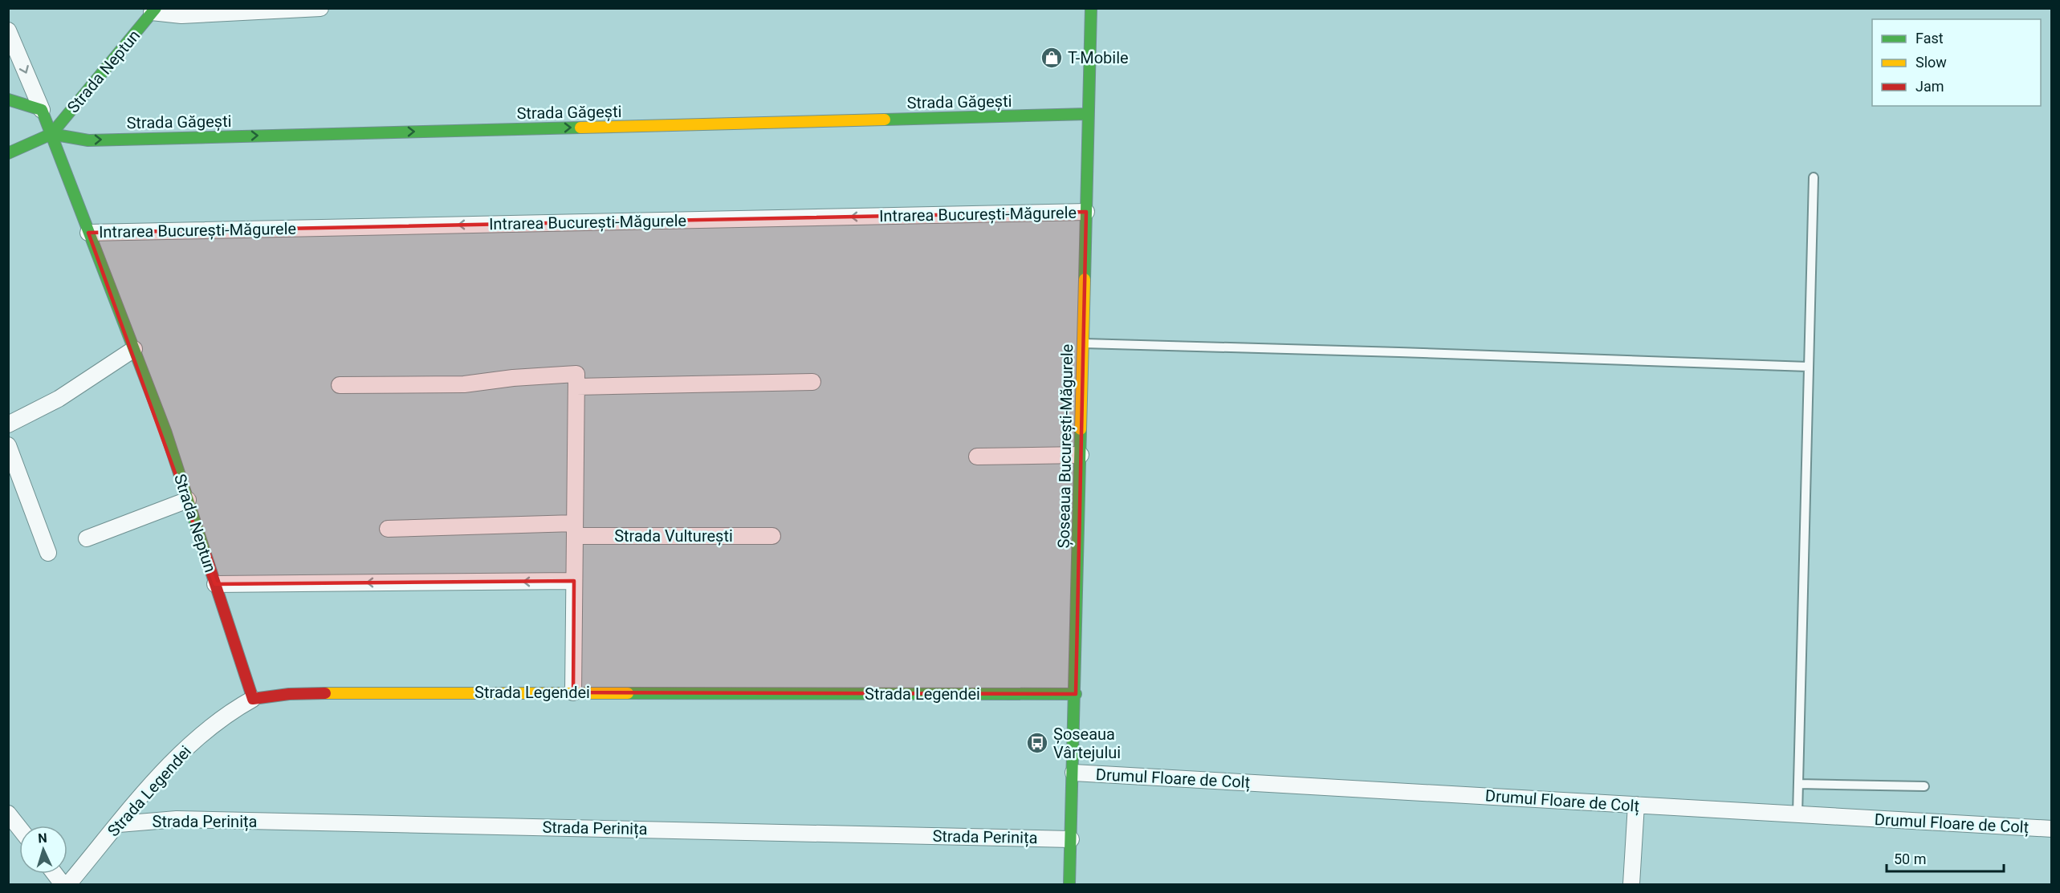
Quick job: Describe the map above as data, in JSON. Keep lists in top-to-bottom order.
{
  "streets": {
    "street": [
      "Strada Neptun",
      "Strada Găgești",
      "Intrarea București-Măgurele",
      "Șoseaua București-Măgurele",
      "Strada Vulturești",
      "Strada Legendei",
      "Drumul Floare de Colț",
      "Strada Perinița"
    ]
  },
  "crossings": [
    ["Strada Neptun", "Strada Găgești"],
    ["Strada Neptun", "Intrarea București-Măgurele"],
    ["Strada Neptun", "Strada Legendei"],
    ["Strada Găgești", "Șoseaua București-Măgurele"],
    ["Intrarea București-Măgurele", "Șoseaua București-Măgurele"],
    ["Șoseaua București-Măgurele", "Strada Legendei"],
    ["Șoseaua București-Măgurele", "Drumul Floare de Colț"],
    ["Șoseaua București-Măgurele", "Strada Perinița"],
    ["Strada Legendei", "Strada Perinița"]
  ],
  "one_way": ["Strada Găgești", "Intrarea București-Măgurele"],
  "places": {
    "shop": ["T-Mobile"],
    "bus stop": ["Șoseaua Vârtejului"]
  },
  "legend": ["Fast", "Slow", "Jam"],
  "scale_bar": "50 m",
  "north": "top"
}
